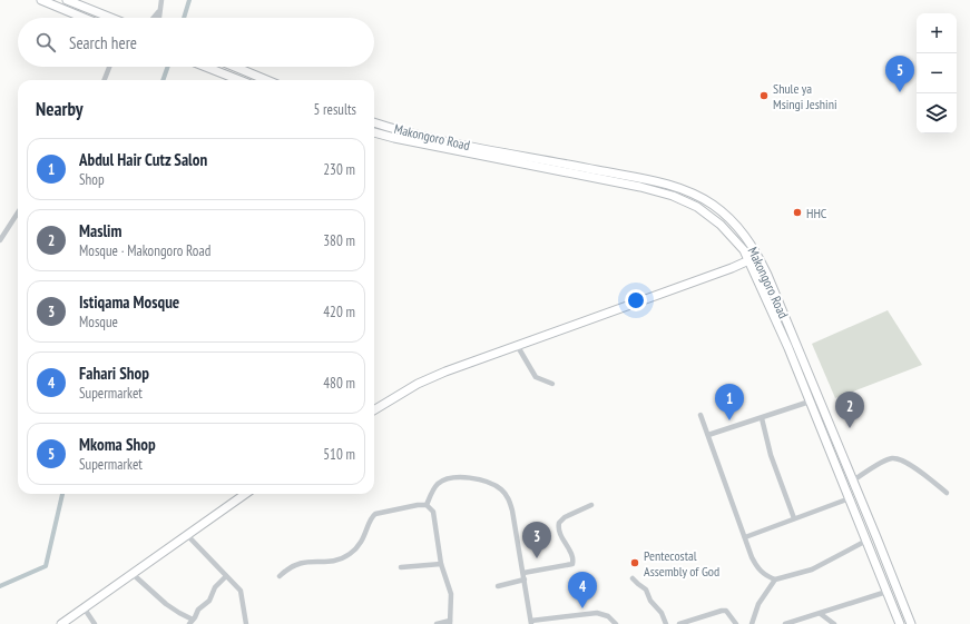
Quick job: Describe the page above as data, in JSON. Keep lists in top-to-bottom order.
{
  "streets": {
    "main road": ["Makongoro Road"]
  },
  "places": ["Shule ya Msingi Jeshini", "HHC", "Pentecostal Assembly of God"],
  "page": {
    "map_buttons": ["+", "−"],
    "search": "Search here",
    "pins": [
      "5",
      "1",
      "2",
      "3",
      "4"
    ],
    "heading": ["Nearby", "5 results"],
    "list": [
      {
        "mark": "1",
        "name": "Abdul Hair Cutz Salon",
        "note": "Shop",
        "value": "230 m"
      },
      {
        "mark": "2",
        "name": "Maslim",
        "note": "Mosque · Makongoro Road",
        "value": "380 m"
      },
      {
        "mark": "3",
        "name": "Istiqama Mosque",
        "note": "Mosque",
        "value": "420 m"
      },
      {
        "mark": "4",
        "name": "Fahari Shop",
        "note": "Supermarket",
        "value": "480 m"
      },
      {
        "mark": "5",
        "name": "Mkoma Shop",
        "note": "Supermarket",
        "value": "510 m"
      }
    ]
  }
}
